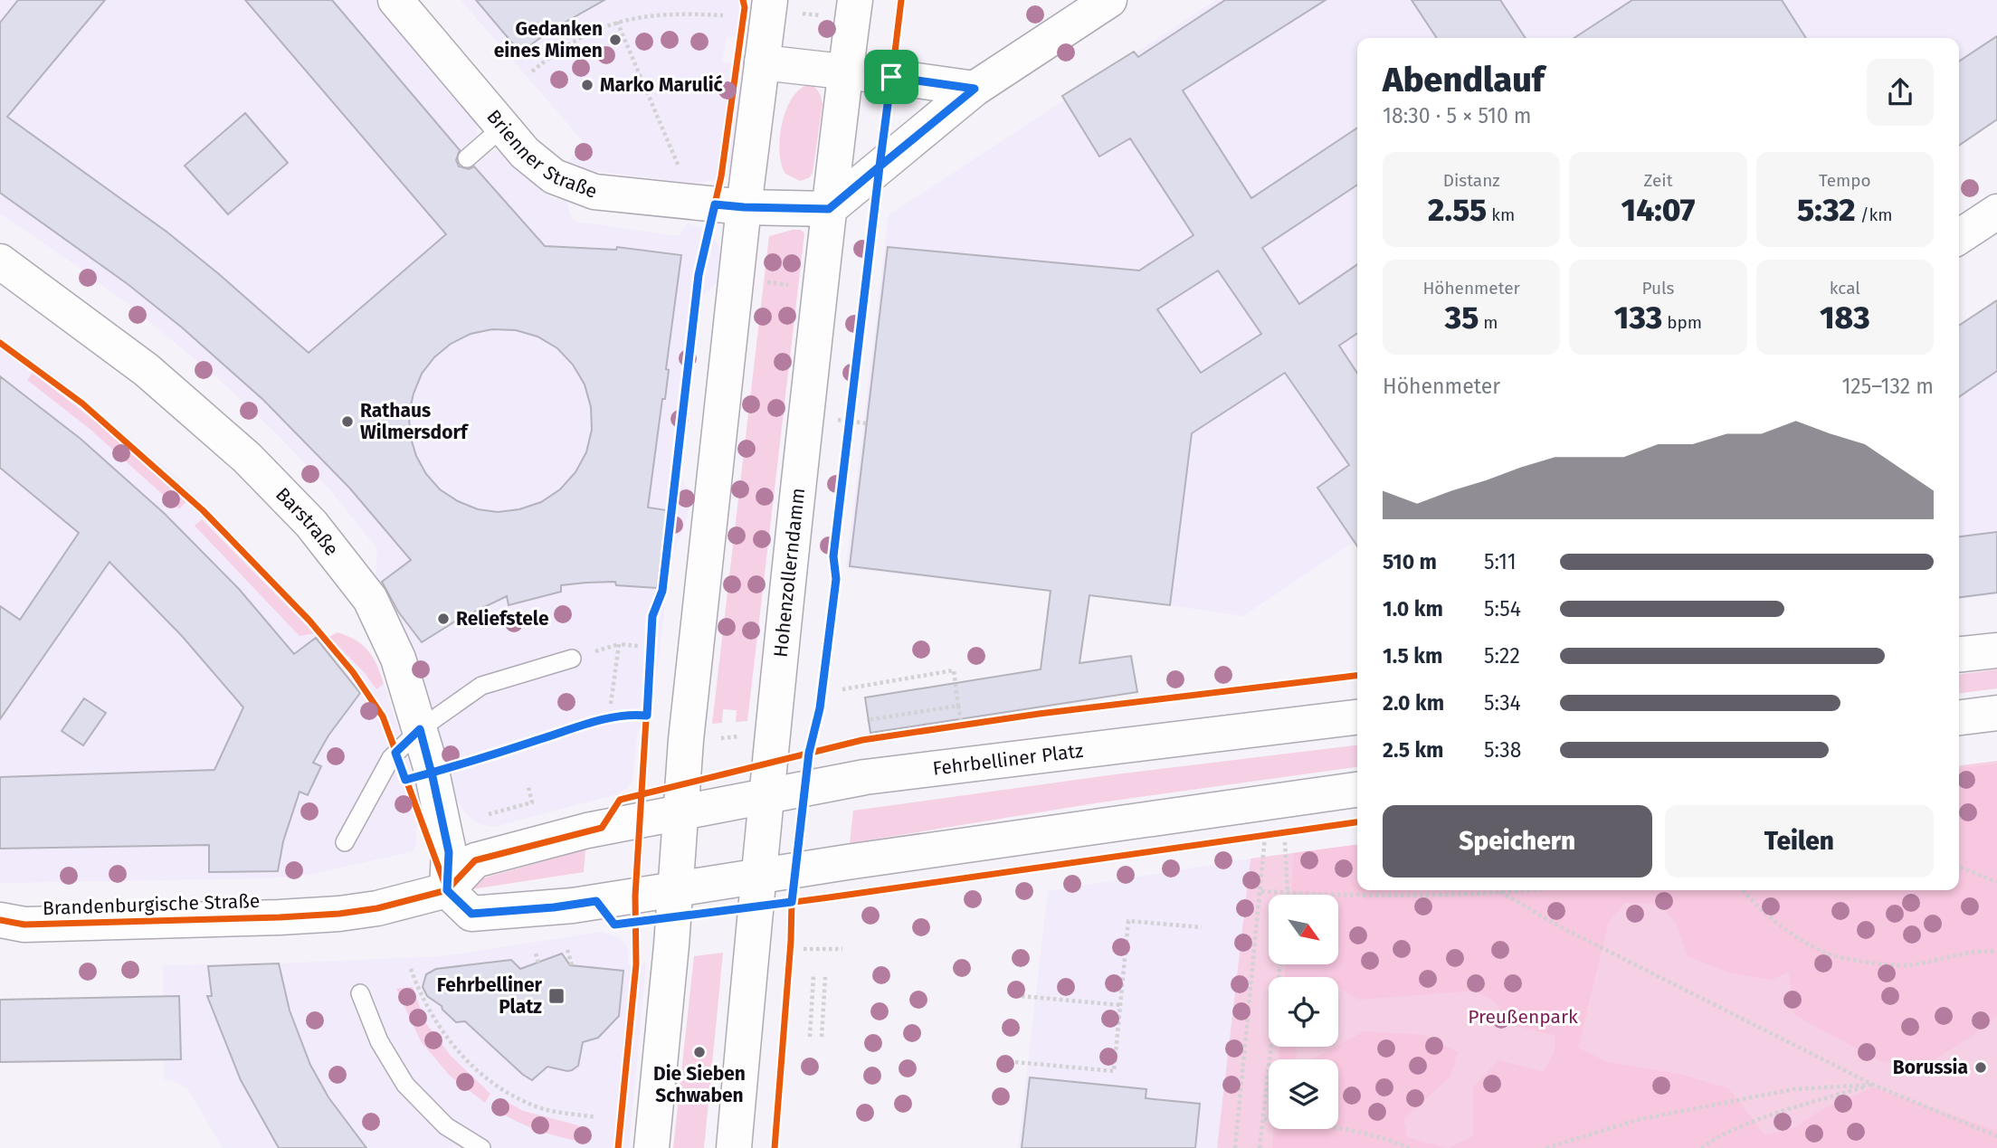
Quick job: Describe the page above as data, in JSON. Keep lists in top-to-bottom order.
{
  "streets": {
    "main road": [
      "Brienner Straße",
      "Barstraße",
      "Hohenzollerndamm",
      "Fehrbelliner Platz",
      "Brandenburgische Straße"
    ]
  },
  "crossings": [
    ["Brienner Straße", "Hohenzollerndamm"],
    ["Barstraße", "Fehrbelliner Platz"],
    ["Barstraße", "Brandenburgische Straße"],
    ["Hohenzollerndamm", "Fehrbelliner Platz"],
    ["Fehrbelliner Platz", "Brandenburgische Straße"]
  ],
  "parks": ["Preußenpark"],
  "places": {
    "other": [
      "Gedanken eines Mimen",
      "Marko Marulić",
      "Rathaus Wilmersdorf",
      "Reliefstele",
      "Die Sieben Schwaben",
      "Borussia"
    ],
    "transit": ["Fehrbelliner Platz"]
  },
  "north": "bottom right",
  "page": {
    "heading": ["Abendlauf", "18:30 · 5 × 510 m"],
    "stats": [
      ["Distanz", "2.55 km"],
      ["Zeit", "14:07"],
      ["Tempo", "5:32 /km"],
      ["Höhenmeter", "35 m"],
      ["Puls", "133 bpm"],
      ["kcal", "183"]
    ],
    "chart": ["Höhenmeter", "125–132 m"],
    "list": [
      {
        "name": "510 m",
        "note": "5:11"
      },
      {
        "name": "1.0 km",
        "note": "5:54"
      },
      {
        "name": "1.5 km",
        "note": "5:22"
      },
      {
        "name": "2.0 km",
        "note": "5:34"
      },
      {
        "name": "2.5 km",
        "note": "5:38"
      }
    ],
    "buttons": ["Speichern", "Teilen"]
  }
}
